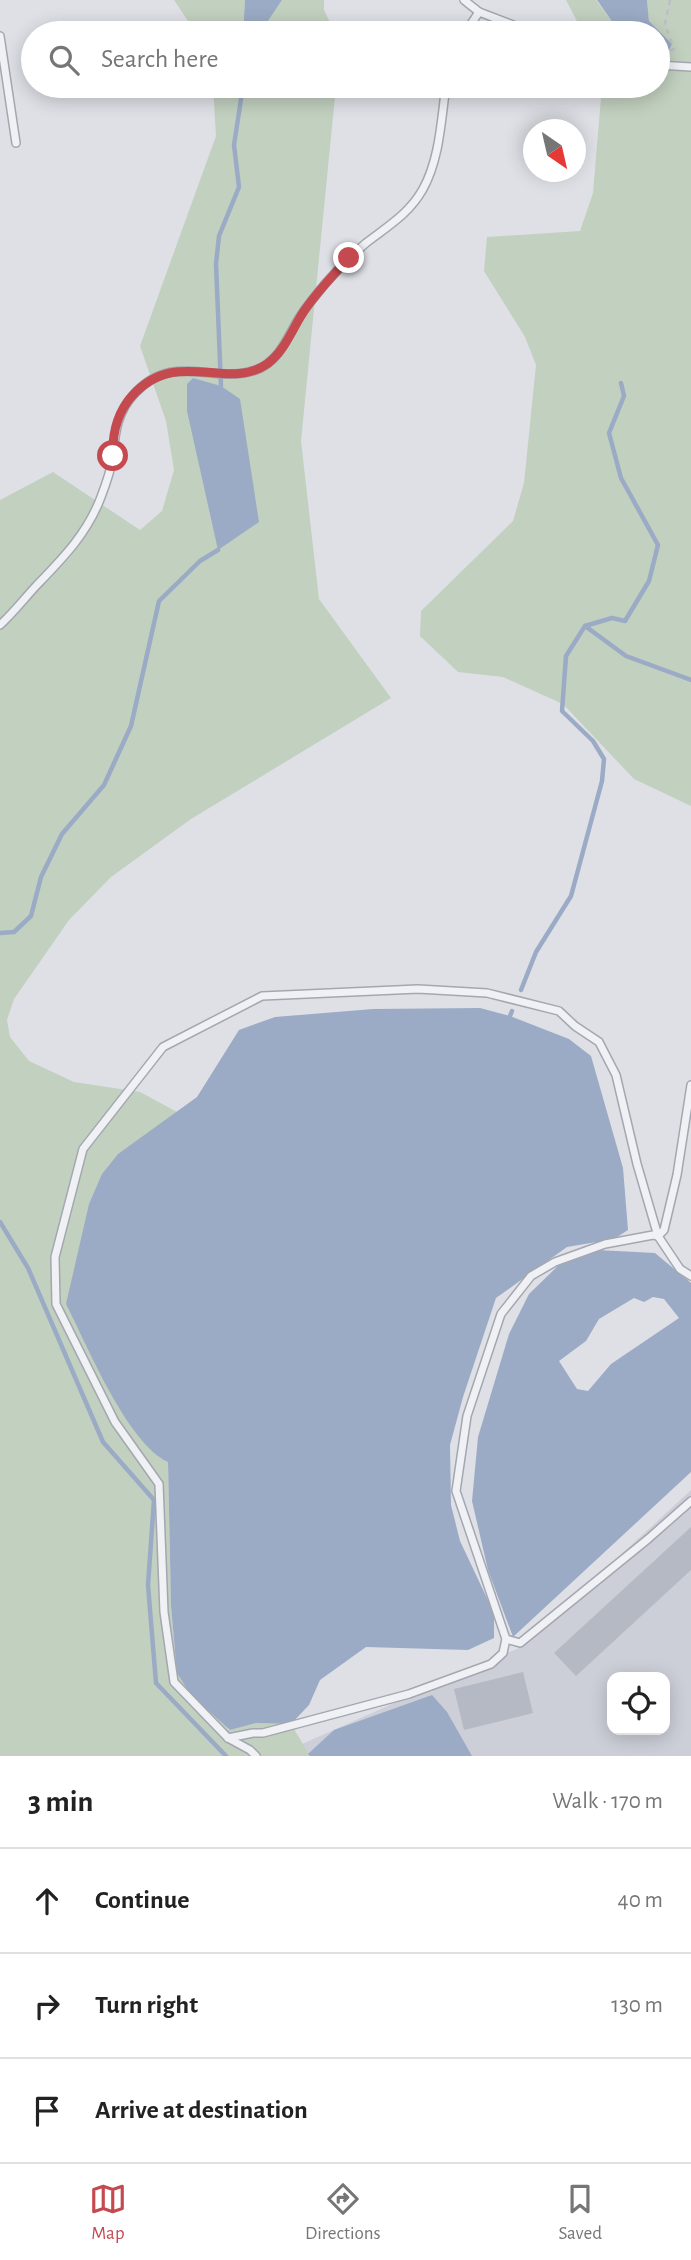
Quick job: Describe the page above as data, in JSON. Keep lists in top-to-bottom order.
{
  "north": "bottom right",
  "page": {
    "search": "Search here",
    "heading": ["3 min", "Walk · 170 m"],
    "list": [
      ["Continue", "40 m"],
      ["Turn right", "130 m"],
      "Arrive at destination"
    ],
    "nav": ["Map", "Directions", "Saved"]
  }
}
